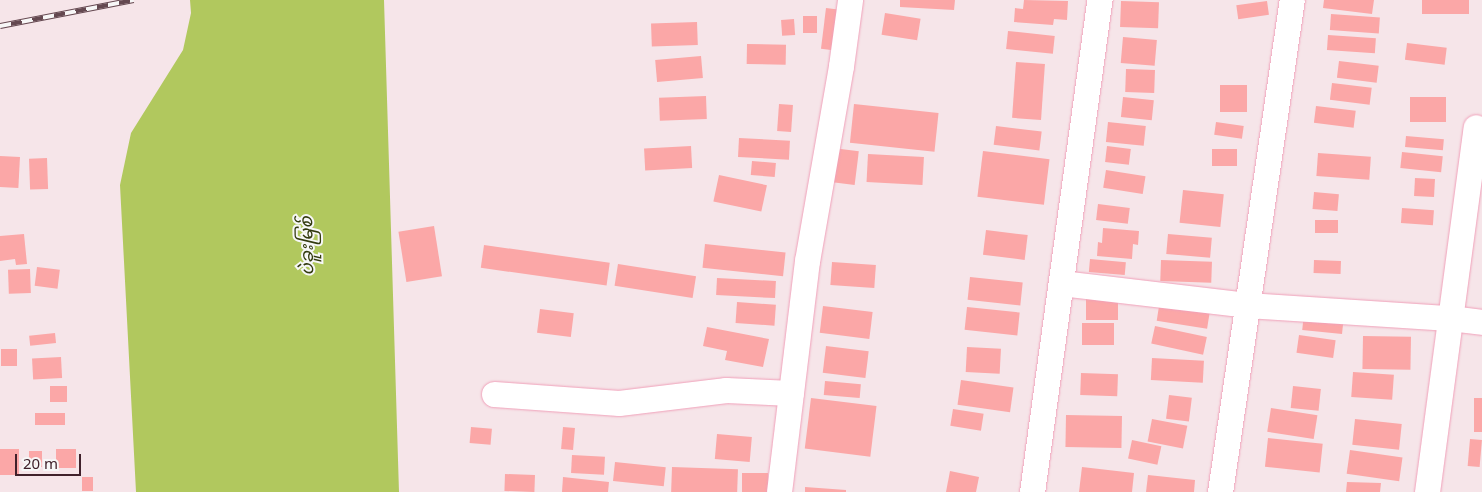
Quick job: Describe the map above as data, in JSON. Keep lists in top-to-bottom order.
{
  "water": ["ပဲခူးမြစ်"],
  "scale_bar": "20 m"
}
